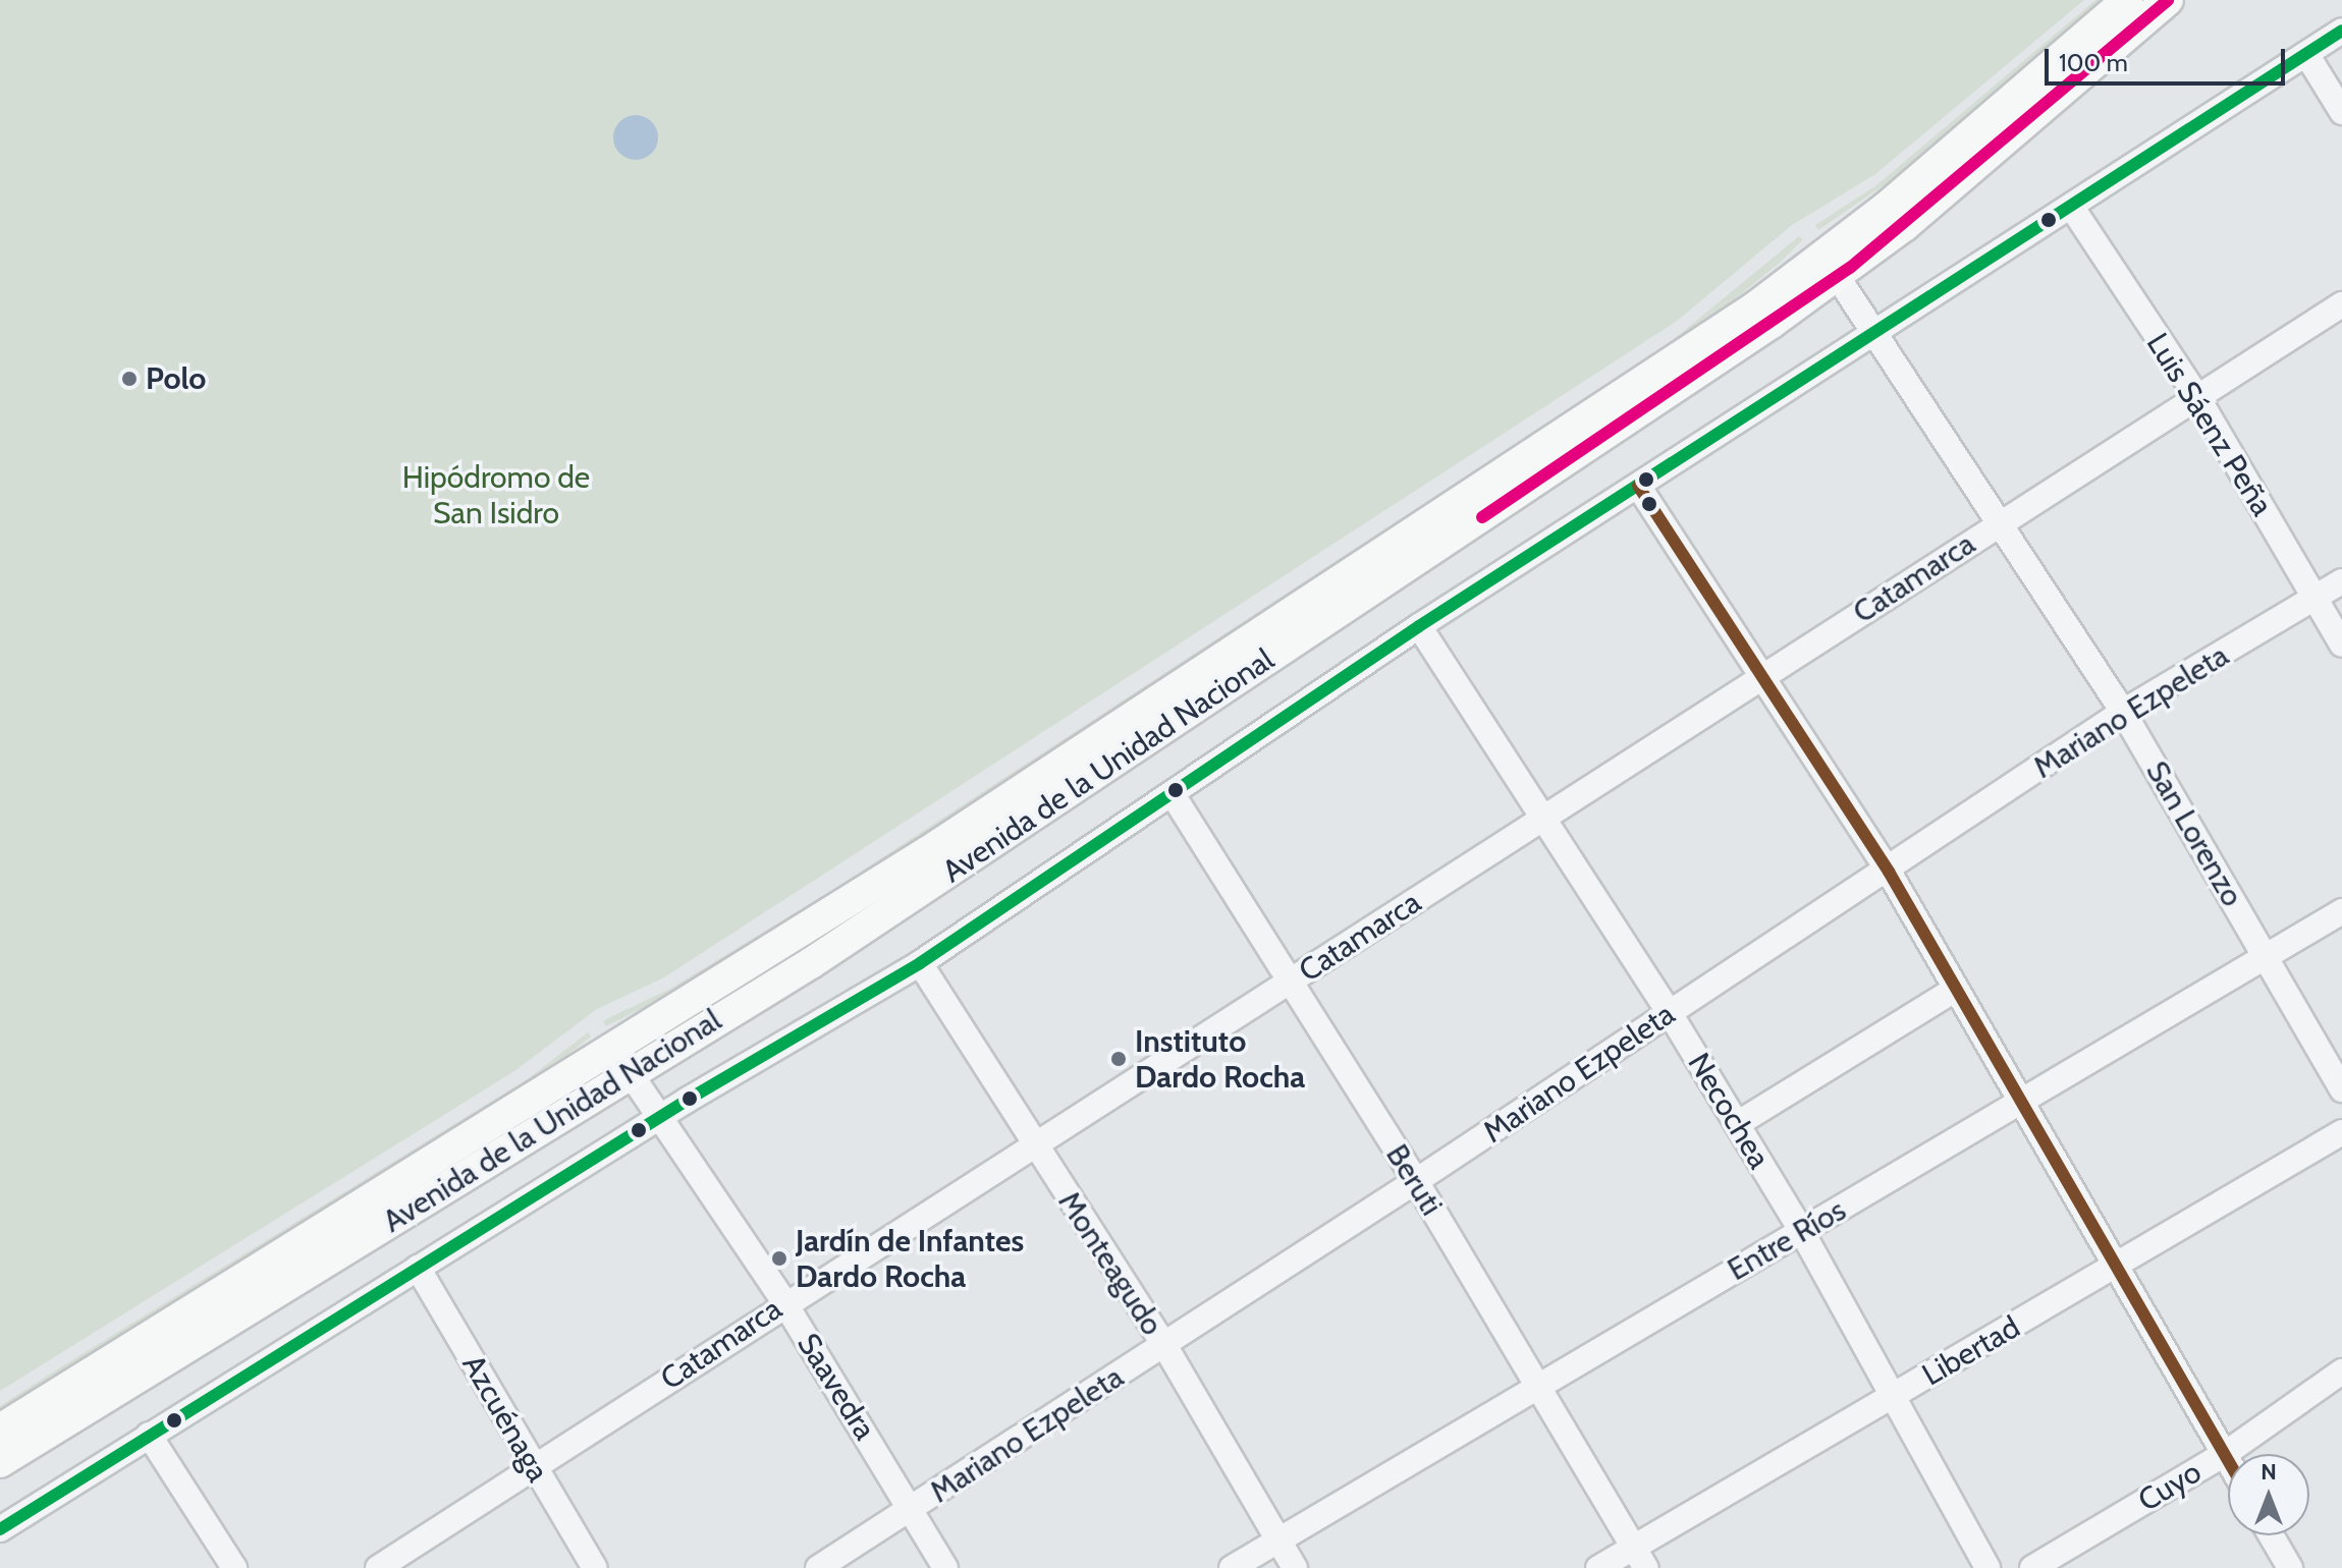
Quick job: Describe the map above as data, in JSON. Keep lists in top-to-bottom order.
{
  "streets": {
    "main road": ["Avenida de la Unidad Nacional"],
    "street": [
      "Luis Sáenz Peña",
      "Catamarca",
      "Mariano Ezpeleta",
      "San Lorenzo",
      "Necochea",
      "Beruti",
      "Entre Ríos",
      "Monteagudo",
      "Libertad",
      "Saavedra",
      "Azcuénaga",
      "Cuyo"
    ]
  },
  "crossings": [
    ["Luis Sáenz Peña", "Catamarca"],
    ["Luis Sáenz Peña", "Mariano Ezpeleta"],
    ["Catamarca", "San Lorenzo"],
    ["Catamarca", "Necochea"],
    ["Catamarca", "Beruti"],
    ["Catamarca", "Monteagudo"],
    ["Catamarca", "Saavedra"],
    ["Catamarca", "Azcuénaga"],
    ["Mariano Ezpeleta", "San Lorenzo"],
    ["Mariano Ezpeleta", "Necochea"],
    ["Mariano Ezpeleta", "Beruti"],
    ["Mariano Ezpeleta", "Monteagudo"],
    ["Mariano Ezpeleta", "Saavedra"],
    ["Avenida de la Unidad Nacional", "San Lorenzo"],
    ["Avenida de la Unidad Nacional", "Saavedra"],
    ["San Lorenzo", "Entre Ríos"],
    ["Necochea", "Entre Ríos"],
    ["Necochea", "Libertad"],
    ["Beruti", "Entre Ríos"],
    ["Beruti", "Libertad"],
    ["Entre Ríos", "Monteagudo"]
  ],
  "parks": ["Hipódromo de San Isidro"],
  "places": ["Polo", "Instituto Dardo Rocha", "Jardín de Infantes Dardo Rocha"],
  "scale_bar": "100 m",
  "north": "top"
}
